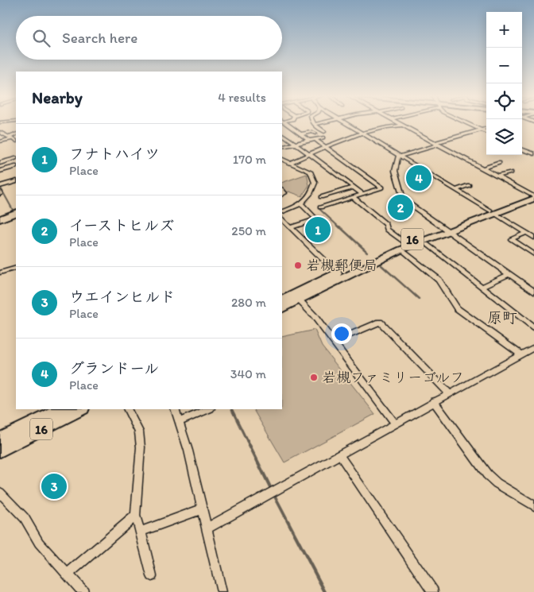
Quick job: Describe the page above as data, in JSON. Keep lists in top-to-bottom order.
{
  "streets": {
    "highway": ["16"]
  },
  "districts": ["原町"],
  "places": ["岩槻郵便局", "岩槻ファミリーゴルフ"],
  "page": {
    "map_buttons": ["+", "−"],
    "search": "Search here",
    "heading": ["Nearby", "4 results"],
    "list": [
      {
        "mark": "1",
        "name": "フナトハイツ",
        "note": "Place",
        "value": "170 m"
      },
      {
        "mark": "2",
        "name": "イーストヒルズ",
        "note": "Place",
        "value": "250 m"
      },
      {
        "mark": "3",
        "name": "ウエインヒルド",
        "note": "Place",
        "value": "280 m"
      },
      {
        "mark": "4",
        "name": "グランドール",
        "note": "Place",
        "value": "340 m"
      }
    ],
    "pins": [
      "4",
      "2",
      "1",
      "3"
    ]
  }
}
